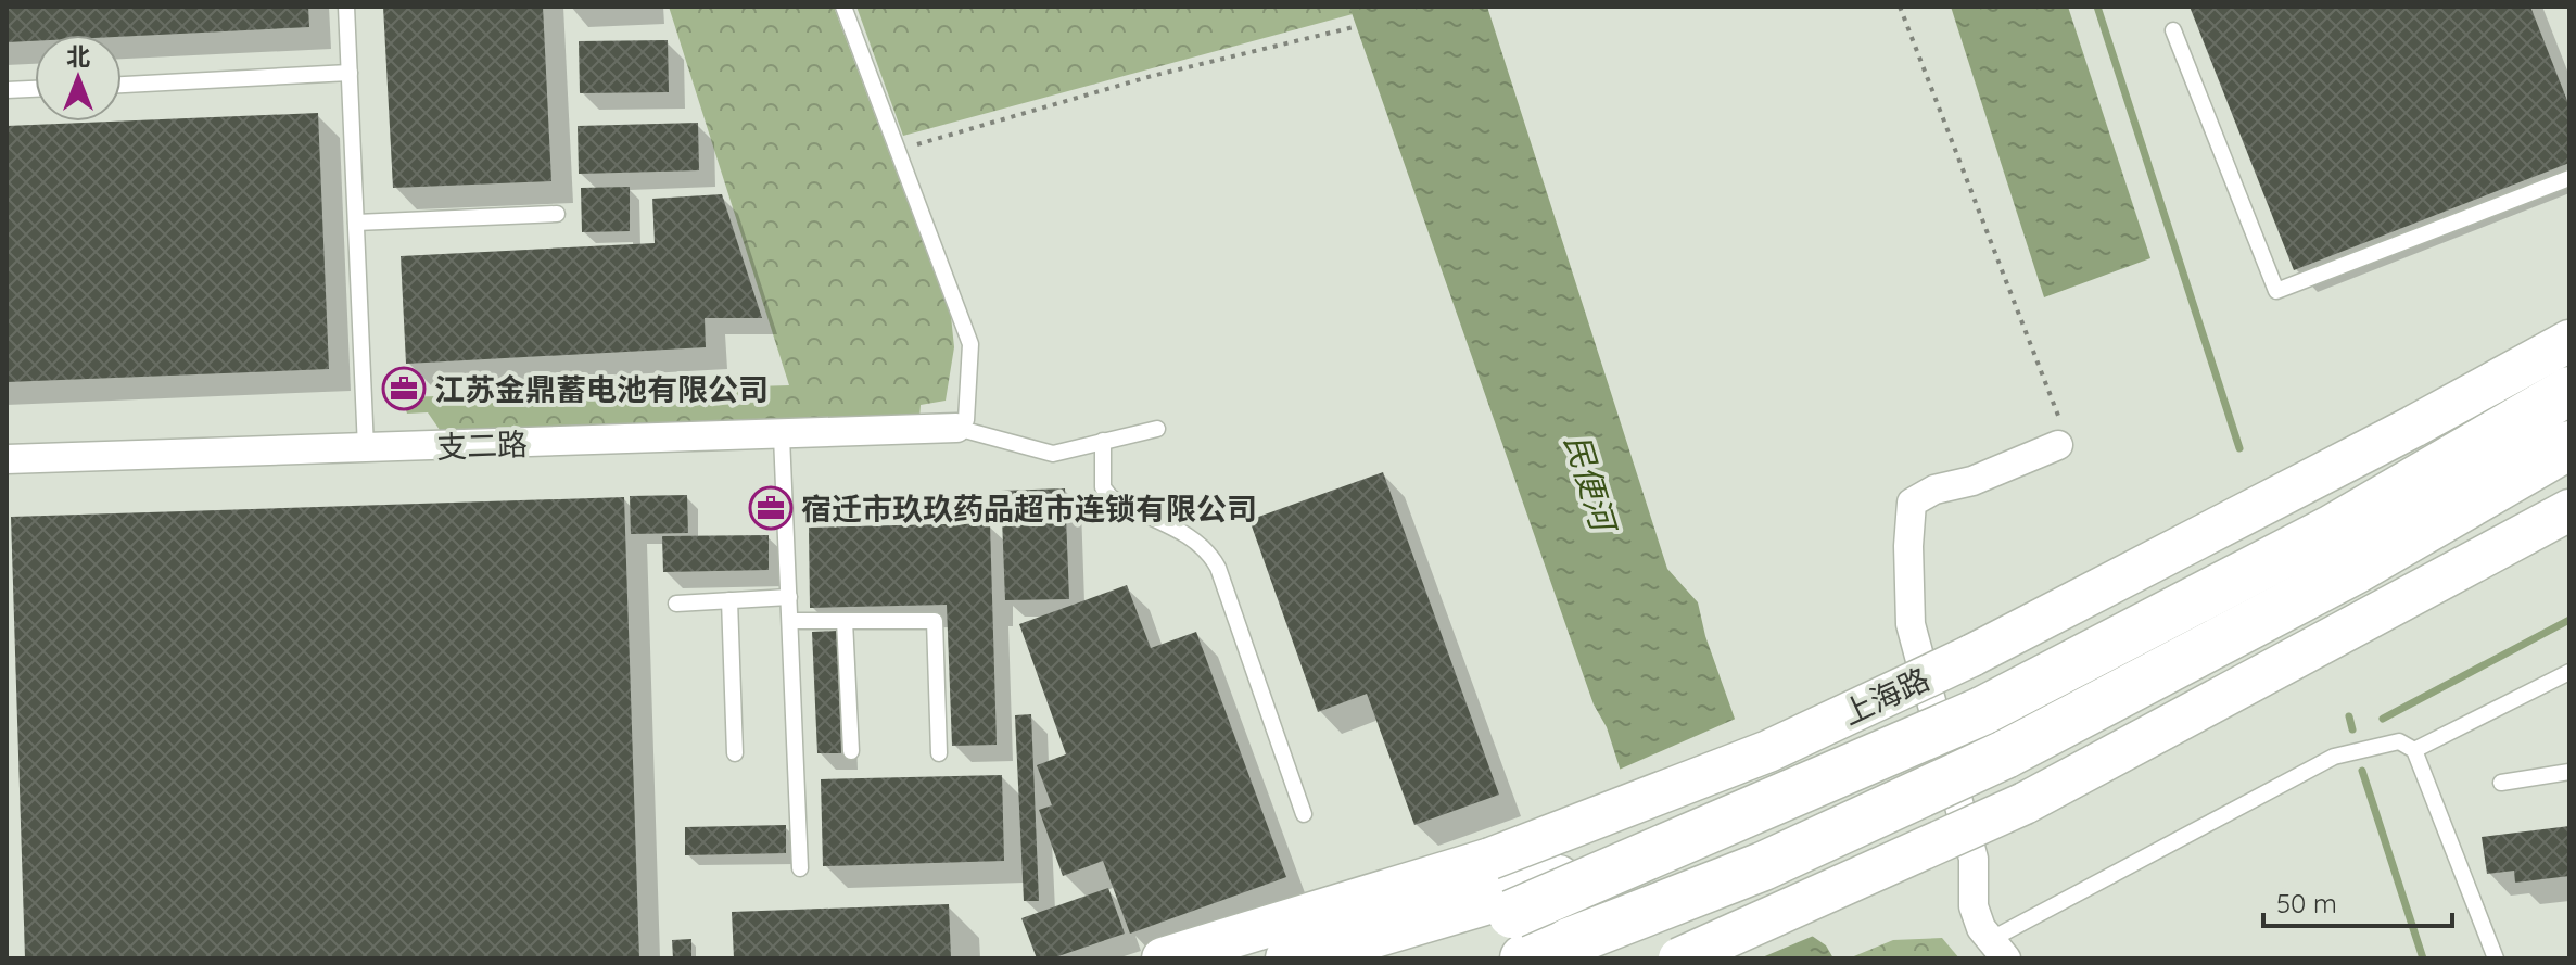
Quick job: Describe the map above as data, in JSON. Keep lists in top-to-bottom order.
{
  "streets": {
    "highway": ["上海路"],
    "street": ["支二路"]
  },
  "water": ["民便河"],
  "places": {
    "office": ["江苏金鼎蓄电池有限公司", "宿迁市玖玖药品超市连锁有限公司"]
  },
  "scale_bar": "50 m",
  "north": "top"
}
